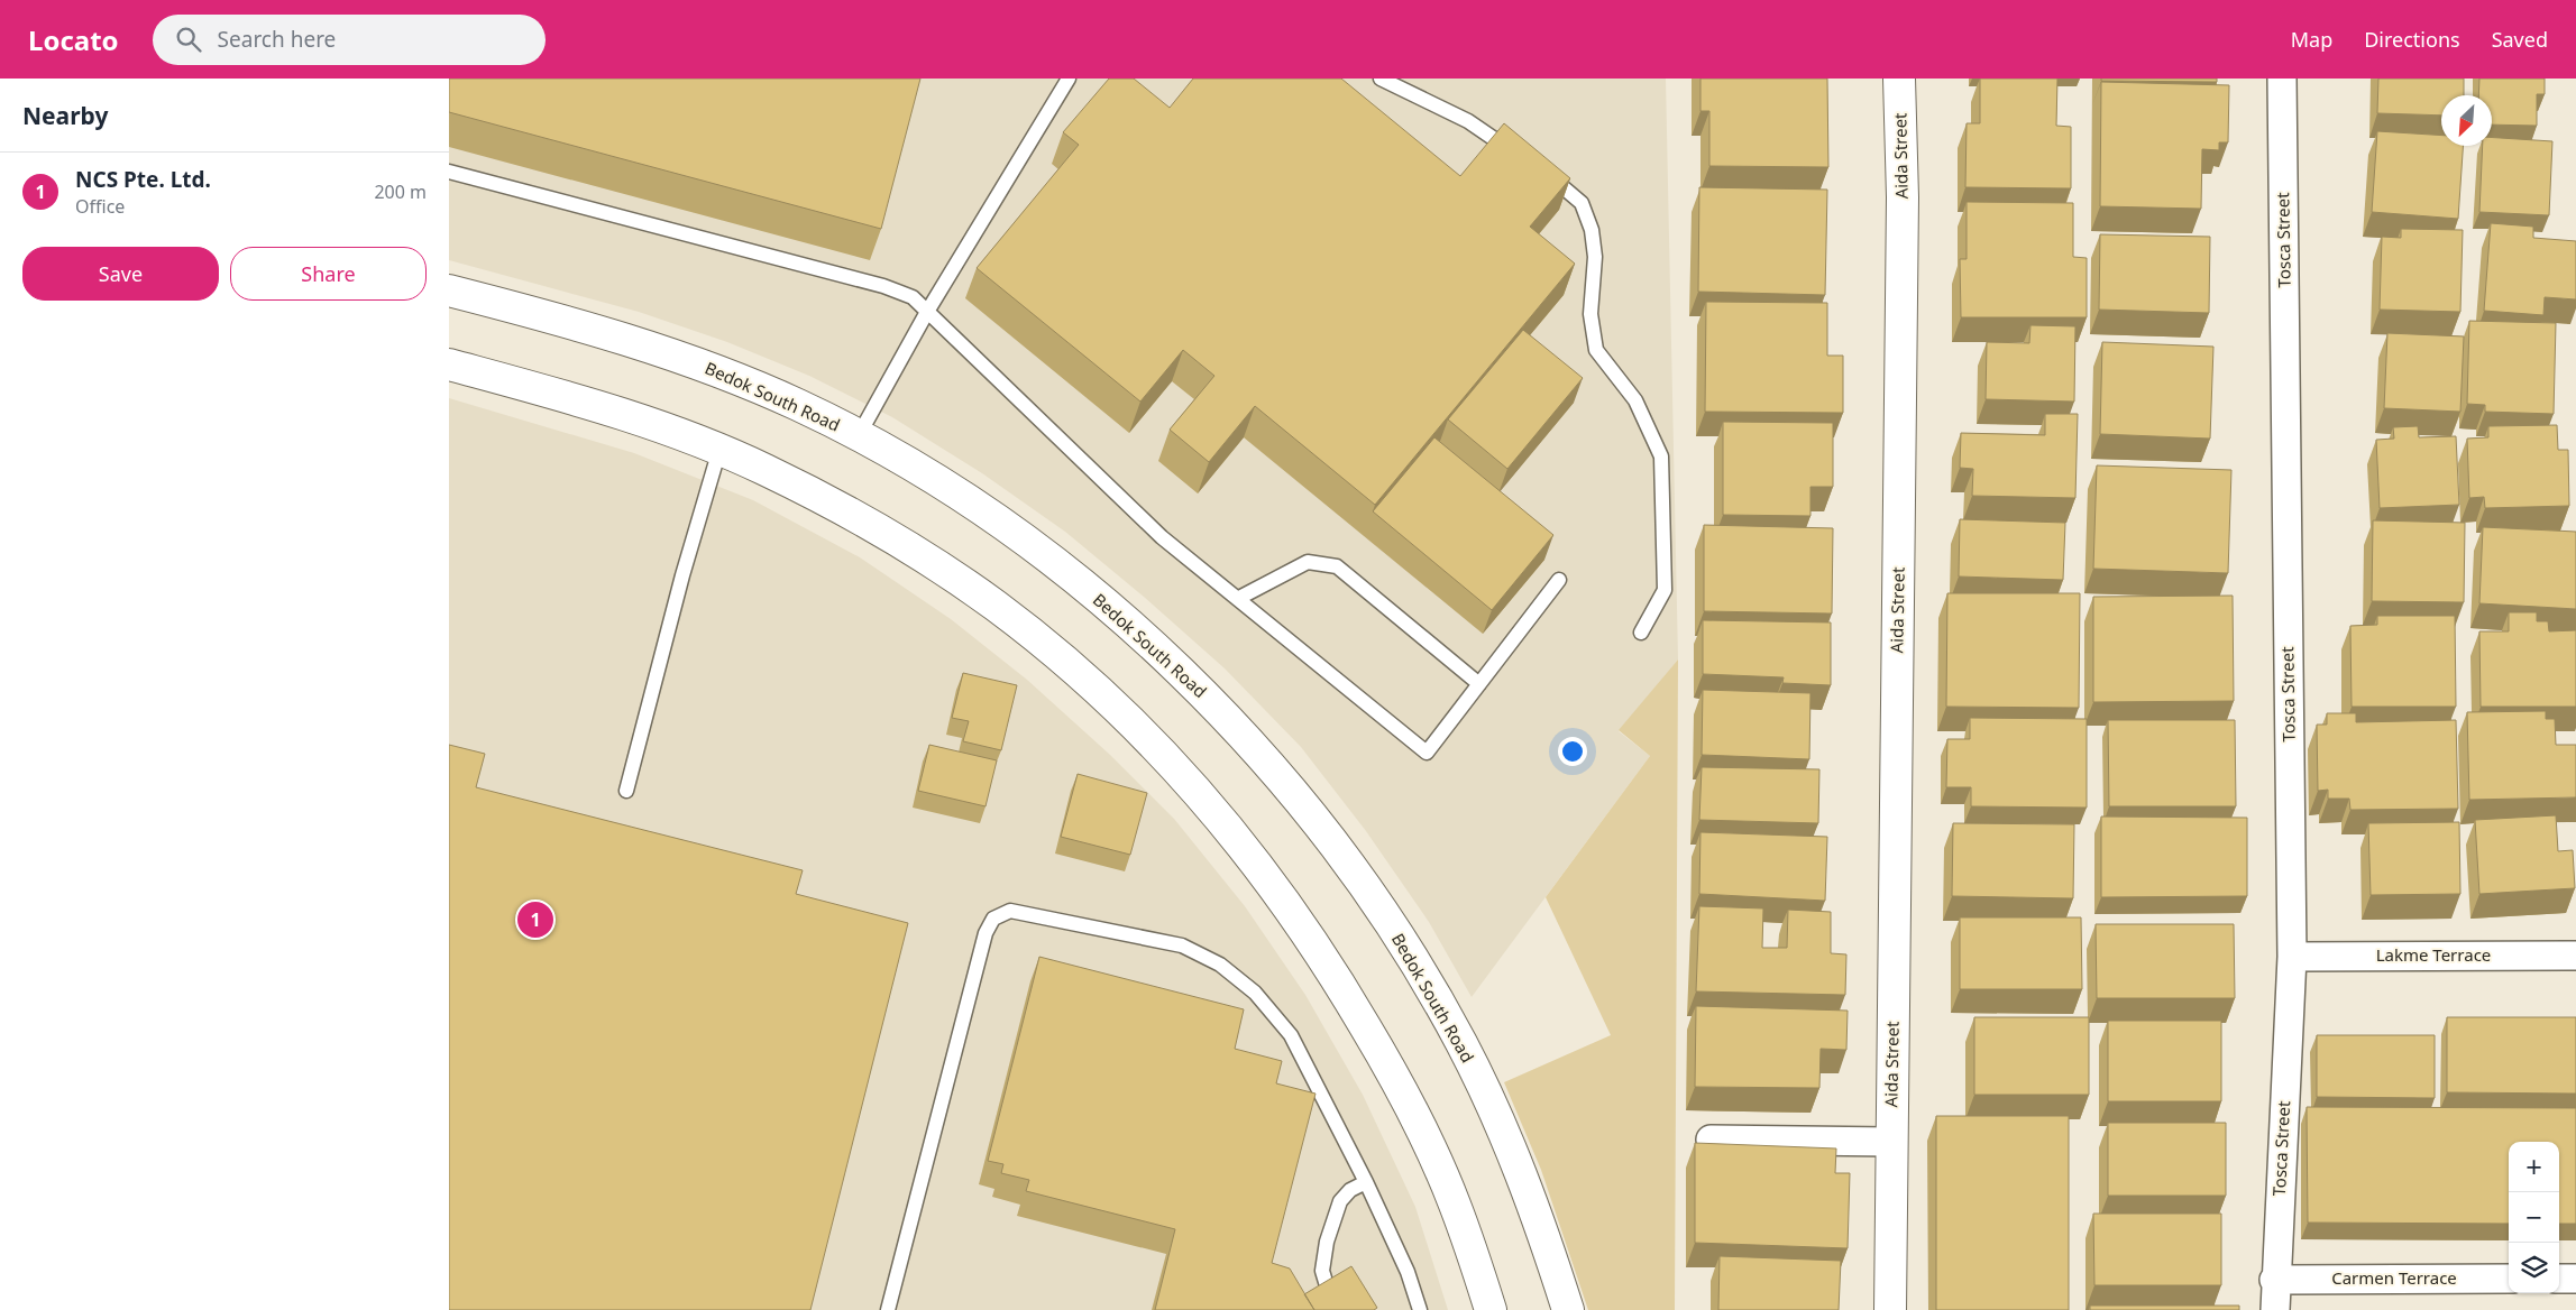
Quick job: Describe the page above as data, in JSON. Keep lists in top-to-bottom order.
{
  "streets": {
    "main road": ["Aida Street", "Bedok South Road"],
    "street": ["Tosca Street", "Lakme Terrace", "Carmen Terrace"]
  },
  "crossings": [
    ["Tosca Street", "Lakme Terrace"],
    ["Tosca Street", "Carmen Terrace"]
  ],
  "north": "bottom left",
  "page": {
    "header": "Locato",
    "search": "Search here",
    "nav": ["Map", "Directions", "Saved"],
    "heading": "Nearby",
    "list": [
      {
        "mark": "1",
        "name": "NCS Pte. Ltd.",
        "note": "Office",
        "value": "200 m"
      }
    ],
    "buttons": ["Save", "Share"],
    "pins": "1",
    "map_buttons": ["+", "−"]
  }
}
